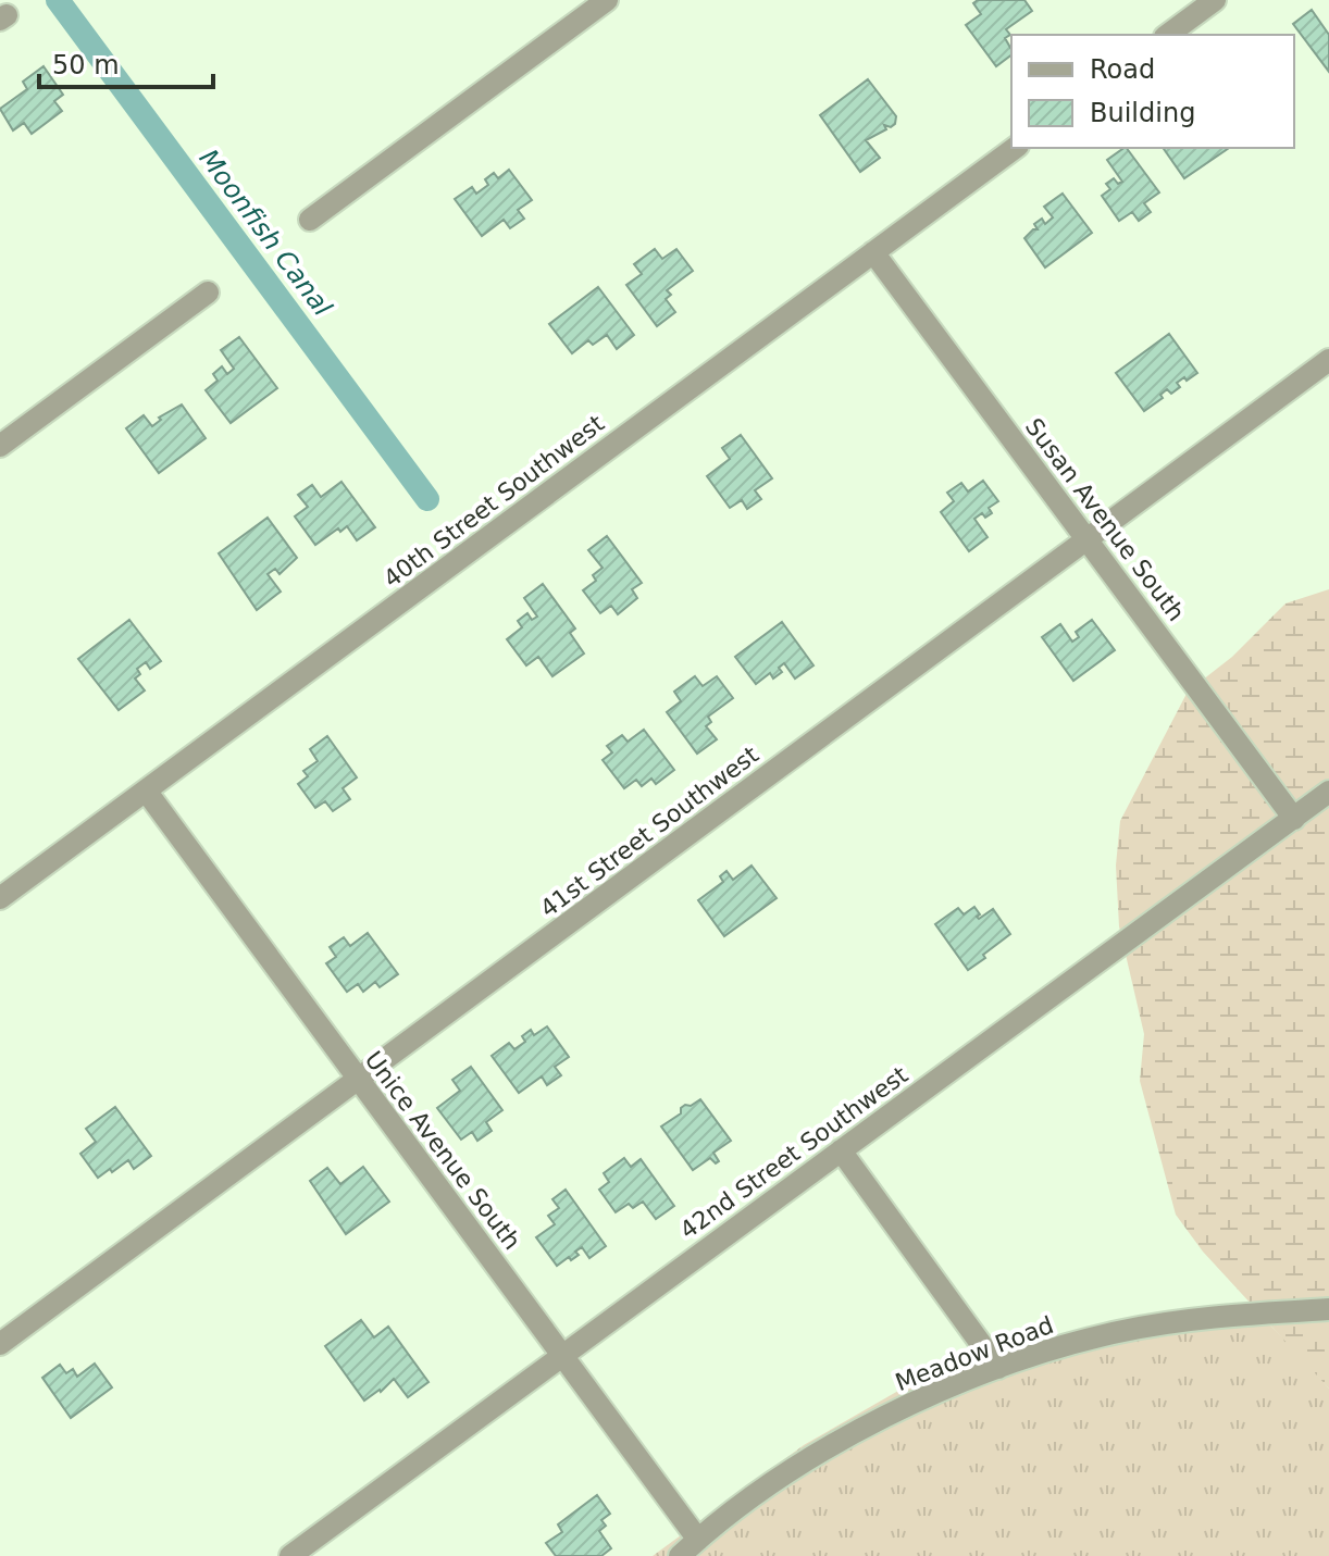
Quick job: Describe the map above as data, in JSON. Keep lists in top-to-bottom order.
{
  "streets": {
    "street": [
      "40th Street Southwest",
      "Susan Avenue South",
      "41st Street Southwest",
      "Unice Avenue South",
      "42nd Street Southwest",
      "Meadow Road"
    ]
  },
  "crossings": [
    ["40th Street Southwest", "Susan Avenue South"],
    ["40th Street Southwest", "Unice Avenue South"],
    ["Susan Avenue South", "41st Street Southwest"],
    ["Susan Avenue South", "42nd Street Southwest"],
    ["41st Street Southwest", "Unice Avenue South"],
    ["Unice Avenue South", "42nd Street Southwest"],
    ["Unice Avenue South", "Meadow Road"]
  ],
  "water": ["Moonfish Canal"],
  "legend": ["Road", "Building"],
  "scale_bar": "50 m"
}
